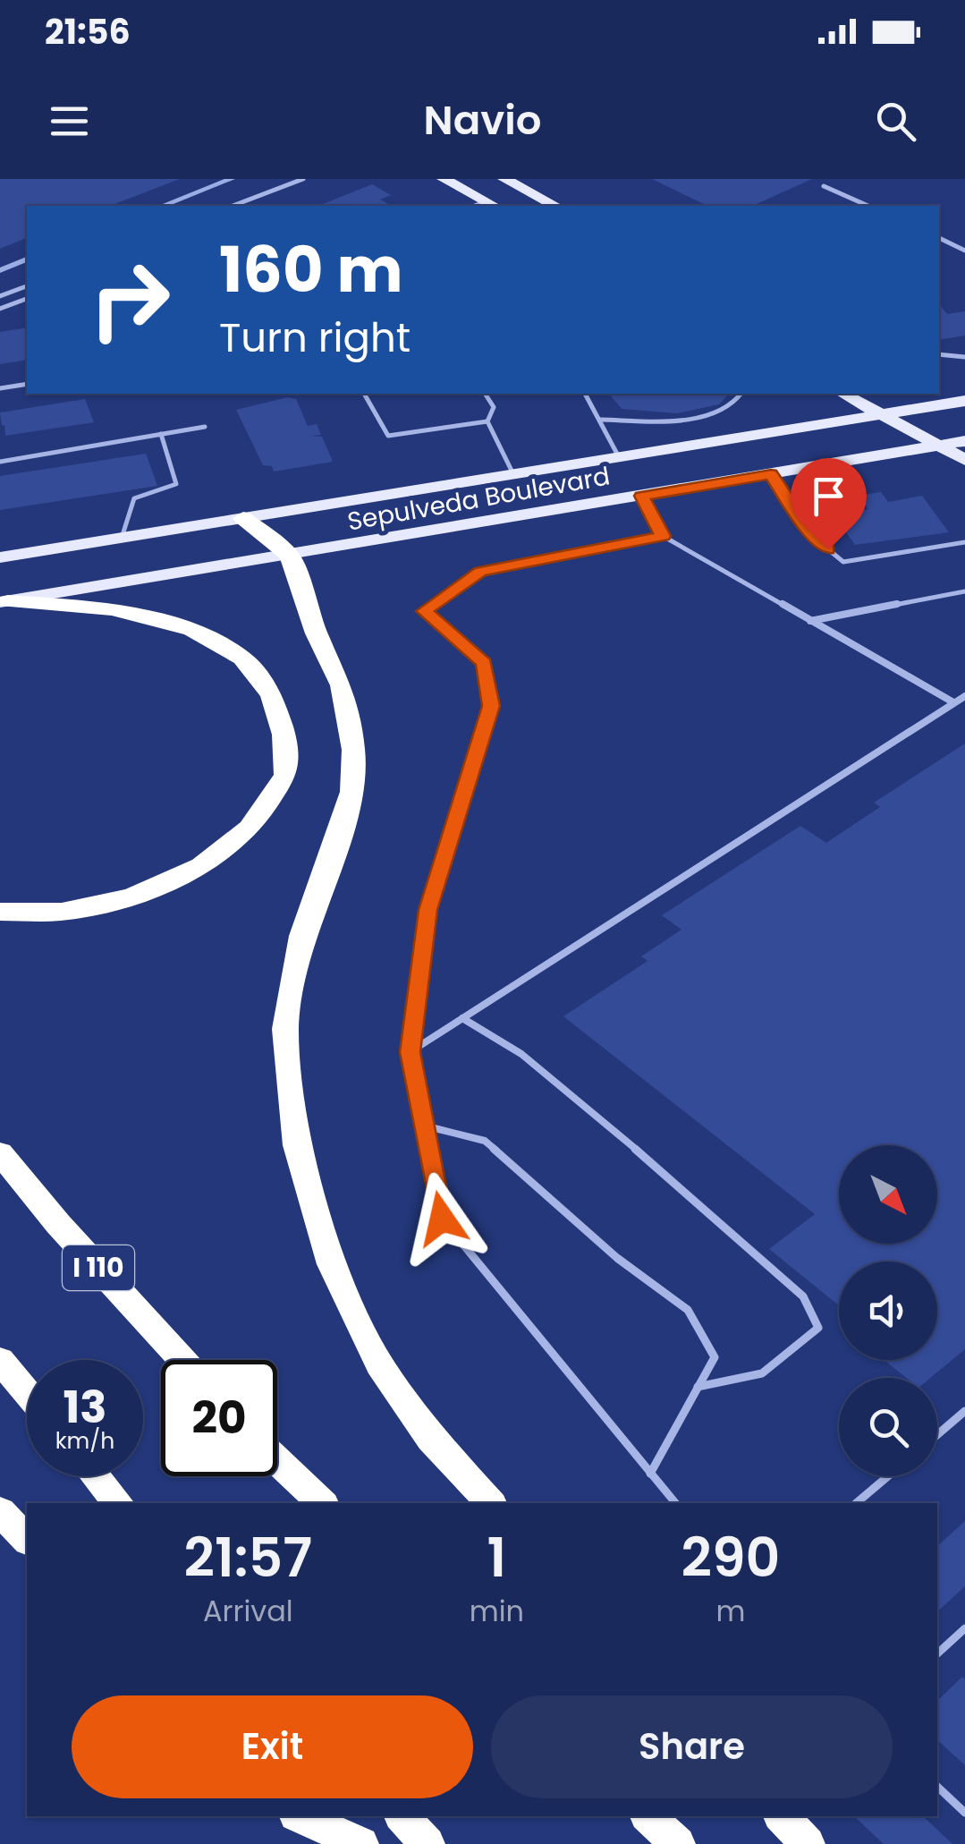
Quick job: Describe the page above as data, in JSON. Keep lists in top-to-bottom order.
{
  "streets": {
    "highway": ["I 110"],
    "main road": ["Sepulveda Boulevard"]
  },
  "north": "bottom right",
  "page": {
    "status": "21:56",
    "header": "Navio",
    "turn": ["160 m", "Turn right"],
    "speed": "13 km/h",
    "limit": "20",
    "eta": [
      "21:57",
      "Arrival",
      "1",
      "min",
      "290",
      "m"
    ],
    "buttons": ["Exit", "Share"]
  }
}
